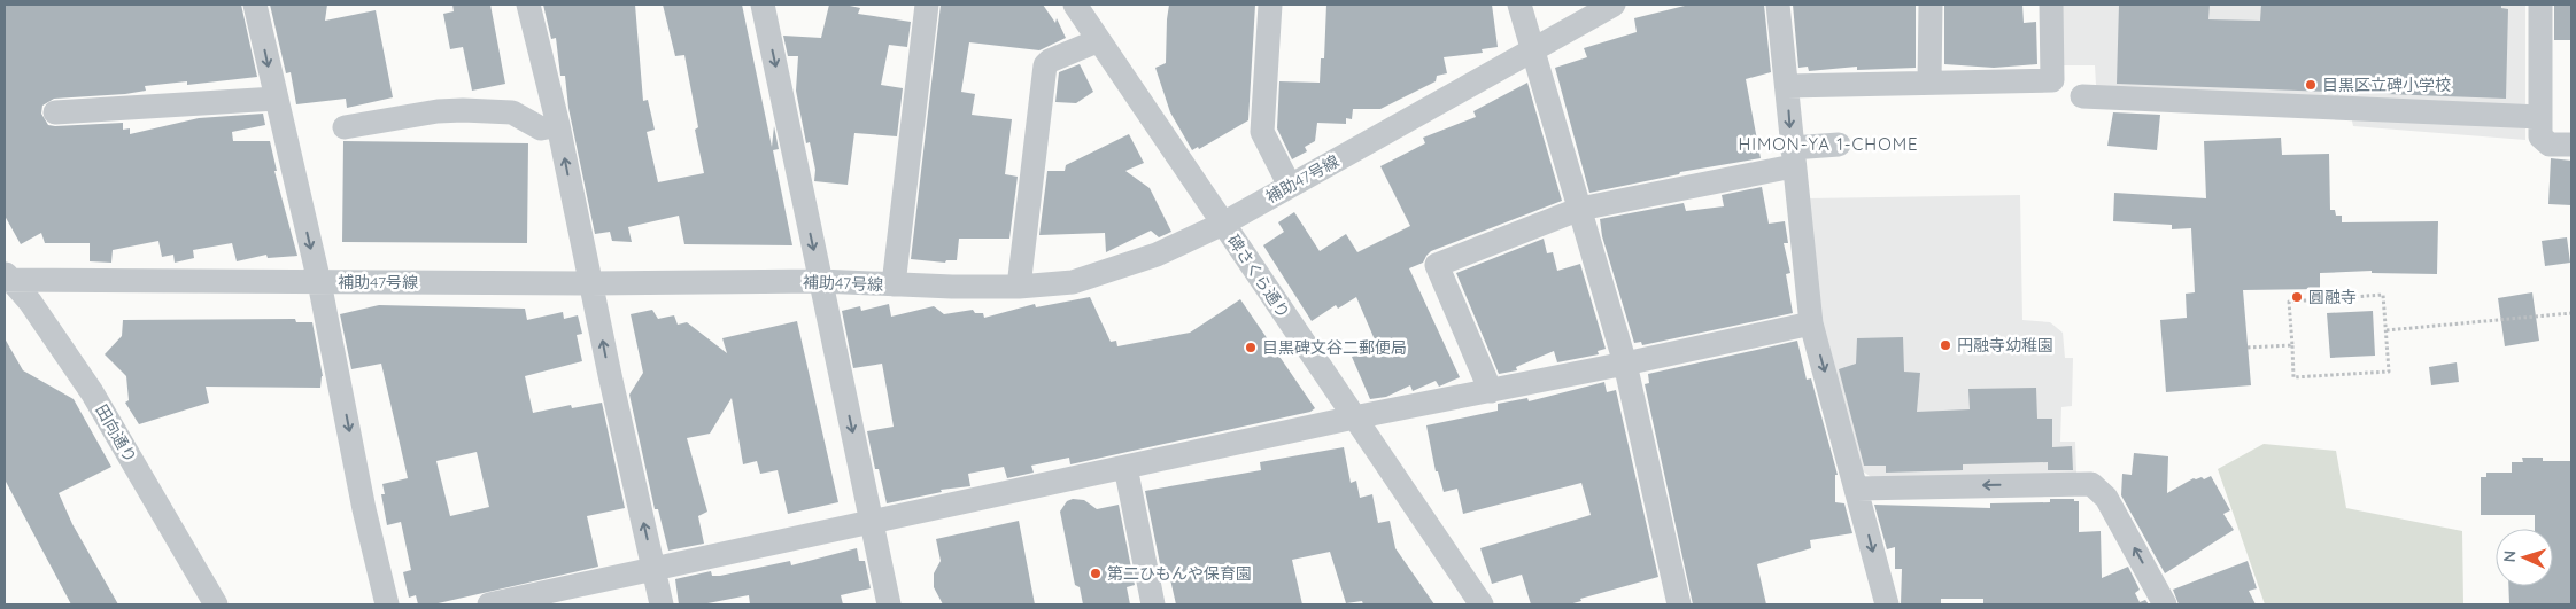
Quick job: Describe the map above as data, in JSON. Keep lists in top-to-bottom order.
{
  "streets": {
    "street": ["補助47号線", "碑さくら通り", "田向通り"]
  },
  "crossings": [
    ["補助47号線", "碑さくら通り"],
    ["補助47号線", "田向通り"]
  ],
  "districts": ["HIMON-YA 1-CHOME"],
  "places": [
    "目黒区立碑小学校",
    "圓融寺",
    "円融寺幼稚園",
    "目黒碑文谷二郵便局",
    "第二ひもんや保育園"
  ],
  "north": "left"
}
